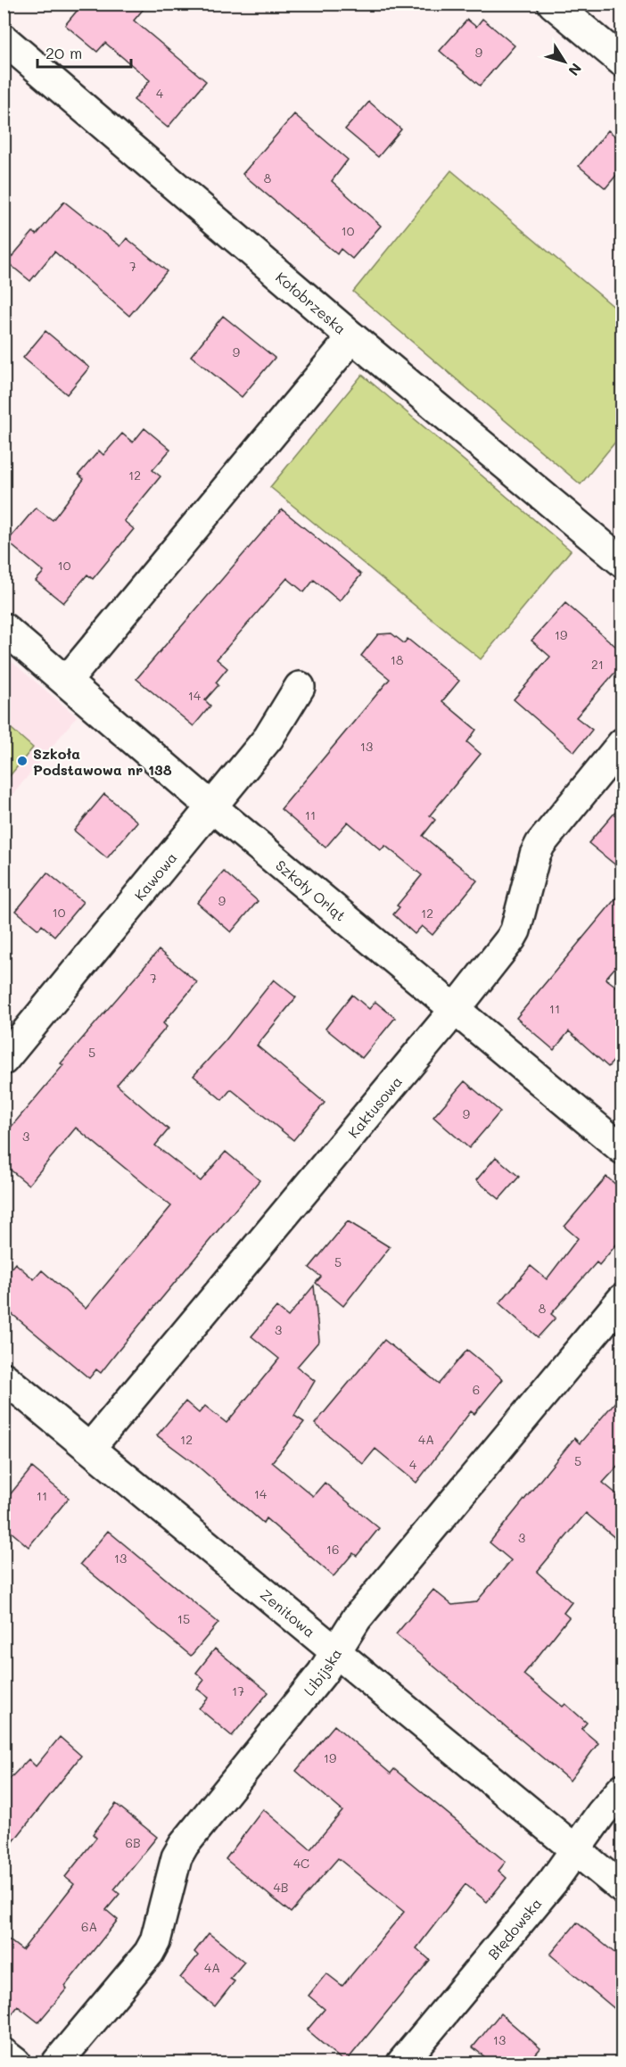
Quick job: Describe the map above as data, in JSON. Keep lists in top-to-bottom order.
{
  "streets": {
    "street": [
      "Kołobrzeska",
      "Kawowa",
      "Szkoły Orląt",
      "Kaktusowa",
      "Zenitowa",
      "Libijska",
      "Błędowska"
    ]
  },
  "crossings": [
    ["Kawowa", "Szkoły Orląt"],
    ["Szkoły Orląt", "Kaktusowa"],
    ["Kaktusowa", "Zenitowa"],
    ["Zenitowa", "Libijska"],
    ["Zenitowa", "Błędowska"]
  ],
  "places": ["Szkoła Podstawowa nr 138"],
  "house_numbers": [
    "9",
    "4",
    "8",
    "10",
    "7",
    "9",
    "12",
    "10",
    "19",
    "18",
    "21",
    "14",
    "13",
    "11",
    "9",
    "10",
    "12",
    "7",
    "11",
    "5",
    "9",
    "3",
    "5",
    "8",
    "3",
    "6",
    "12",
    "4A",
    "5",
    "4",
    "14",
    "11",
    "3",
    "16",
    "13",
    "15",
    "17",
    "19",
    "6B",
    "4C",
    "4B",
    "6A",
    "4A",
    "13"
  ],
  "scale_bar": "20 m",
  "north": "bottom right"
}
